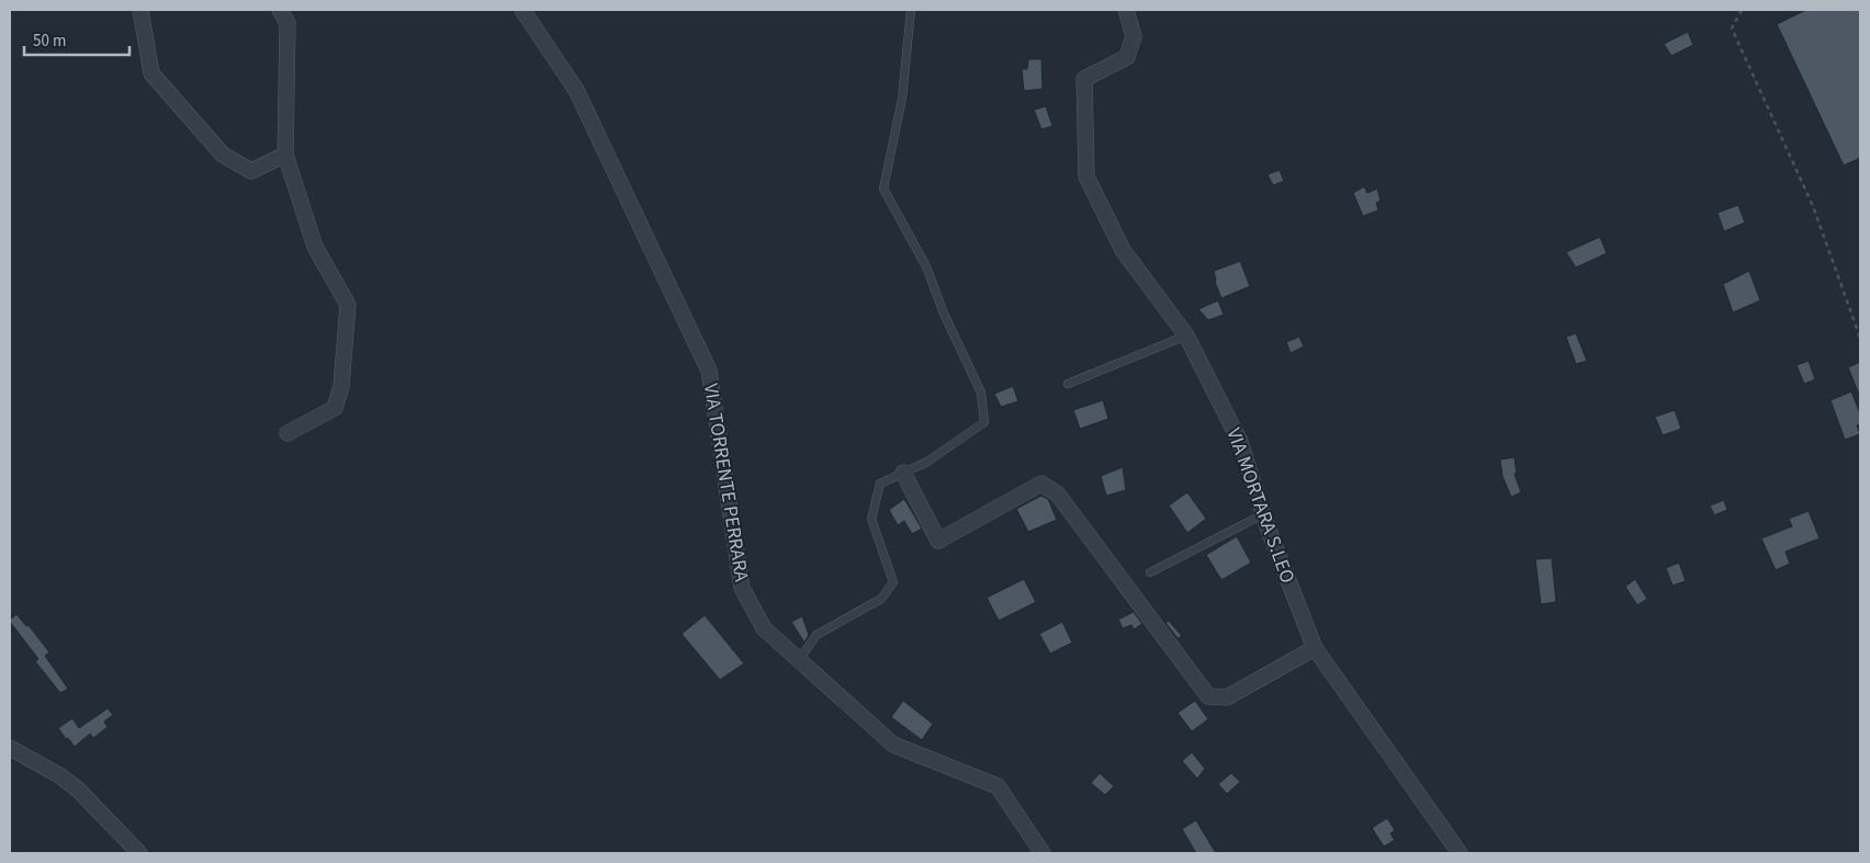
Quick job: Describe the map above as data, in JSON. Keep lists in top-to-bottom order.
{
  "streets": {
    "street": ["VIA TORRENTE PERRARA", "VIA MORTARA S.LEO"]
  },
  "scale_bar": "50 m"
}
